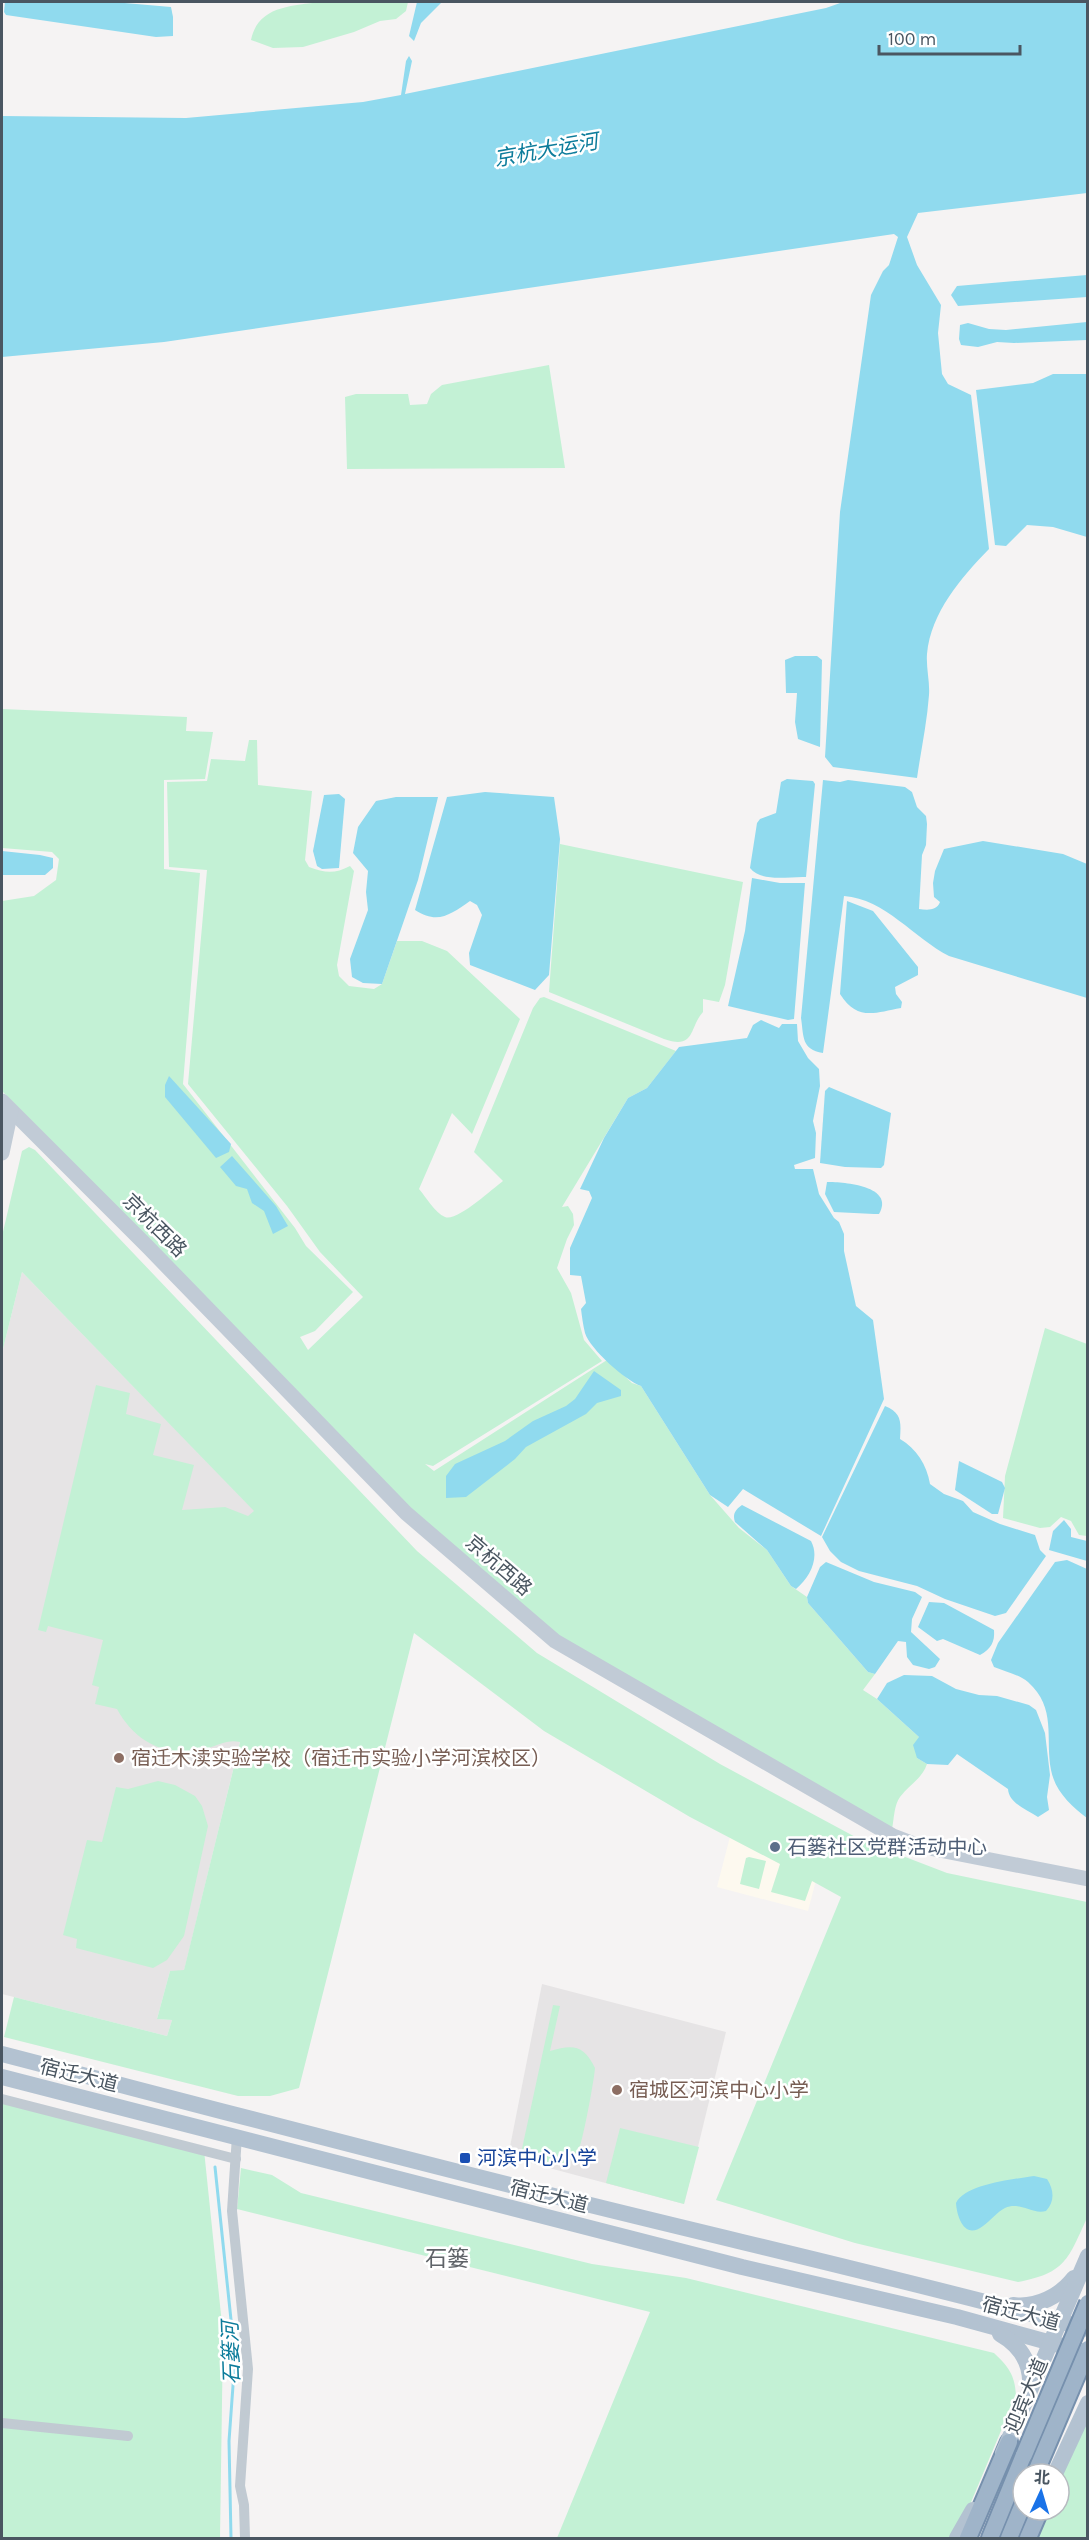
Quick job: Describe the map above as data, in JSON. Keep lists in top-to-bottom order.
{
  "streets": {
    "highway": ["迎宾大道"],
    "main road": ["京杭西路", "宿迁大道"]
  },
  "crossings": [
    ["宿迁大道", "迎宾大道"]
  ],
  "districts": ["石篓"],
  "water": ["京杭大运河", "石篓河"],
  "places": {
    "other": ["宿迁木渎实验学校（宿迁市实验小学河滨校区）", "石篓社区党群活动中心", "宿城区河滨中心小学"],
    "transit": ["河滨中心小学"]
  },
  "scale_bar": "100 m",
  "north": "top"
}
